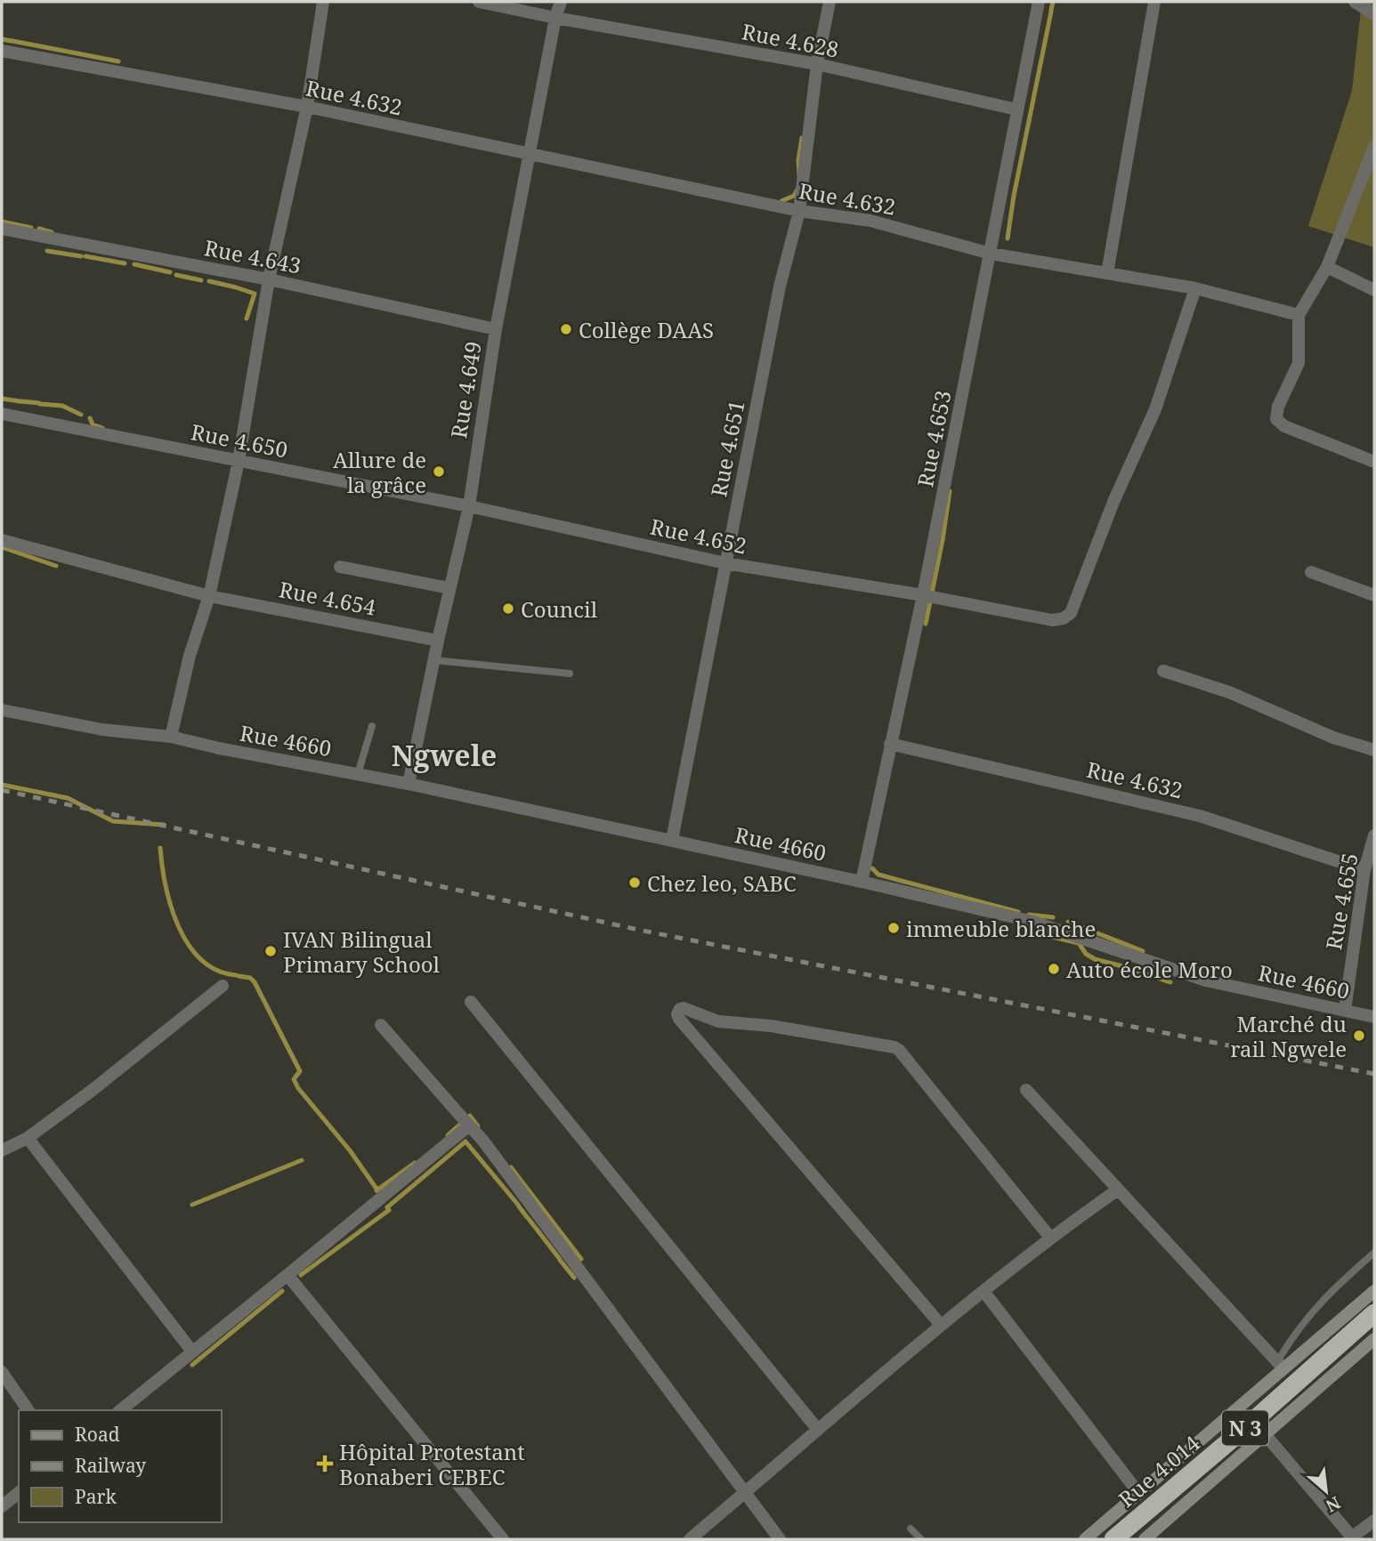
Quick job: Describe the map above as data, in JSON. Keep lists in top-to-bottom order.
{
  "streets": {
    "highway": ["N 3", "Rue 4.014"],
    "street": [
      "Rue 4.628",
      "Rue 4.632",
      "Rue 4.643",
      "Rue 4.649",
      "Rue 4.653",
      "Rue 4.650",
      "Rue 4.651",
      "Rue 4.652",
      "Rue 4.654",
      "Rue 4660",
      "Rue 4.655"
    ]
  },
  "crossings": [
    ["Rue 4.628", "Rue 4.649"],
    ["Rue 4.628", "Rue 4.653"],
    ["Rue 4.628", "Rue 4.651"],
    ["Rue 4.632", "Rue 4.649"],
    ["Rue 4.632", "Rue 4.653"],
    ["Rue 4.632", "Rue 4.651"],
    ["Rue 4.632", "Rue 4.655"],
    ["Rue 4.643", "Rue 4.649"],
    ["Rue 4.649", "Rue 4.650"],
    ["Rue 4.649", "Rue 4.652"],
    ["Rue 4.649", "Rue 4.654"],
    ["Rue 4.649", "Rue 4660"],
    ["Rue 4.653", "Rue 4.652"],
    ["Rue 4.653", "Rue 4660"],
    ["Rue 4.650", "Rue 4.652"],
    ["Rue 4.651", "Rue 4.652"],
    ["Rue 4.651", "Rue 4660"],
    ["Rue 4660", "Rue 4.655"]
  ],
  "districts": ["Ngwele"],
  "places": {
    "other": [
      "Collège DAAS",
      "Allure de la grâce",
      "Council",
      "Chez leo, SABC",
      "immeuble blanche",
      "IVAN Bilingual Primary School",
      "Auto école Moro",
      "Marché du rail Ngwele"
    ],
    "health": ["Hôpital Protestant Bonaberi CEBEC"]
  },
  "legend": ["Road", "Railway", "Park"],
  "north": "bottom right"
}
